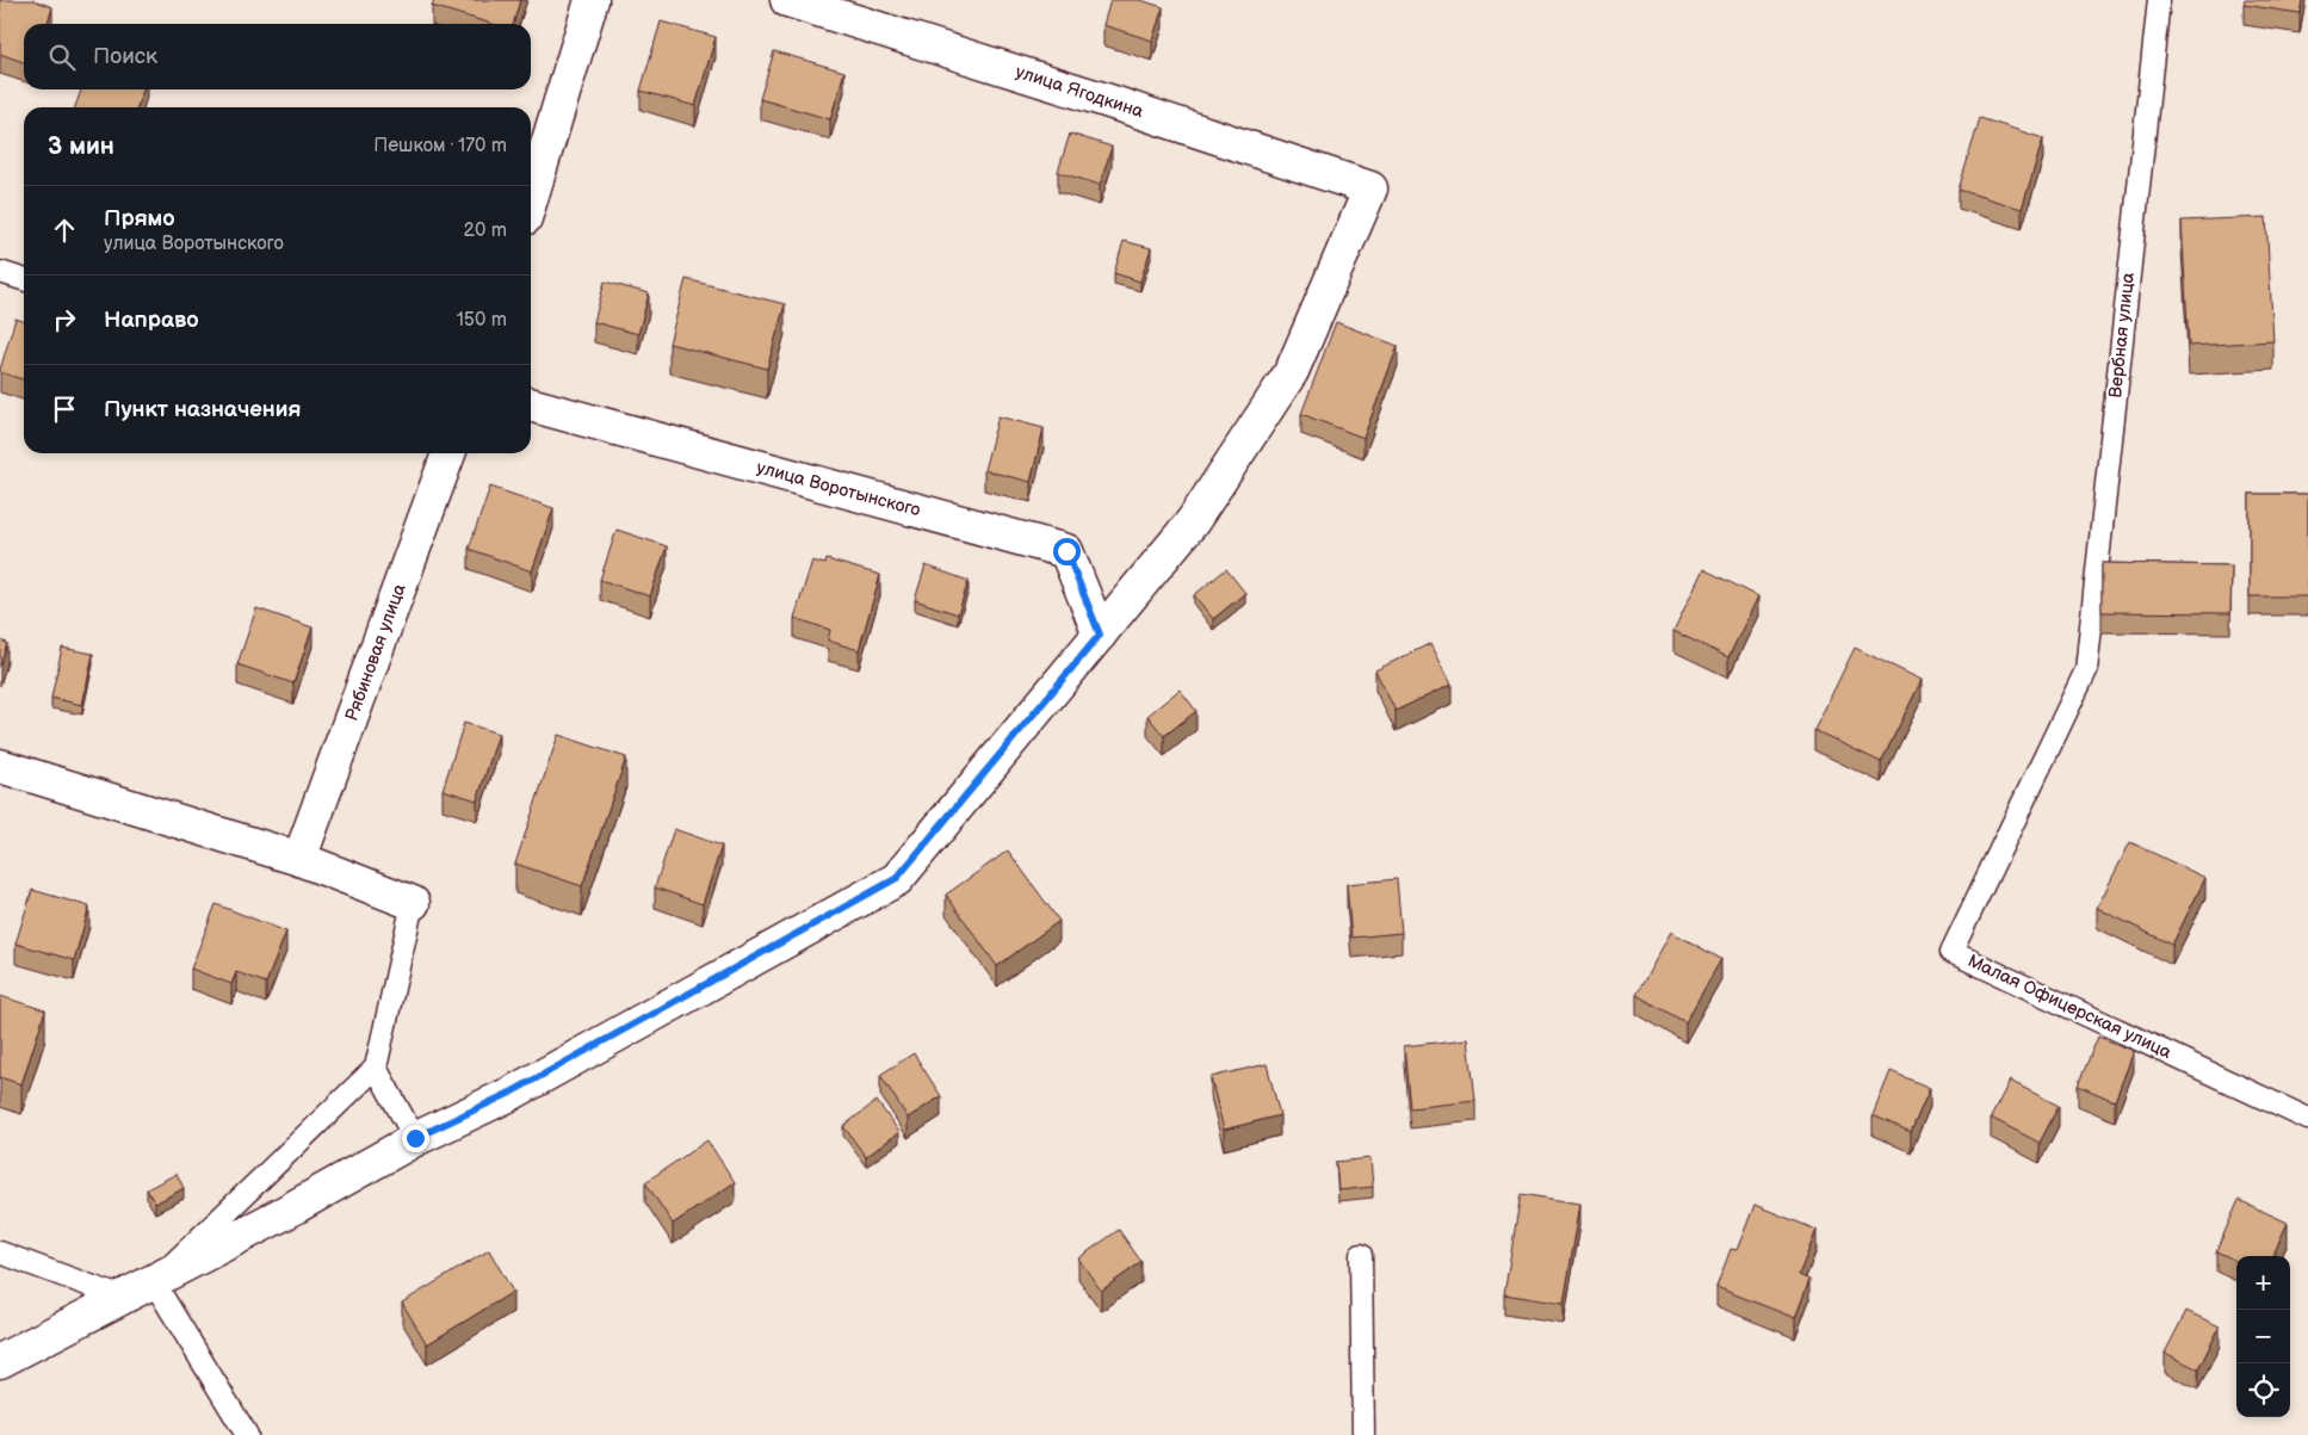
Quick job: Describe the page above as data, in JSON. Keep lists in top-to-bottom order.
{
  "streets": {
    "street": ["улица Ягодкина", "улица Воротынского", "Рябиновая улица"],
    "lane": ["Вербная улица", "Малая Офицерская улица"]
  },
  "crossings": [
    ["улица Ягодкина", "улица Воротынского"],
    ["Вербная улица", "Малая Офицерская улица"]
  ],
  "page": {
    "search": "Поиск",
    "heading": ["3 мин", "Пешком · 170 m"],
    "list": [
      ["Прямо", "улица Воротынского", "20 m"],
      ["Направо", "150 m"],
      "Пункт назначения"
    ],
    "map_buttons": ["+", "−"]
  }
}
